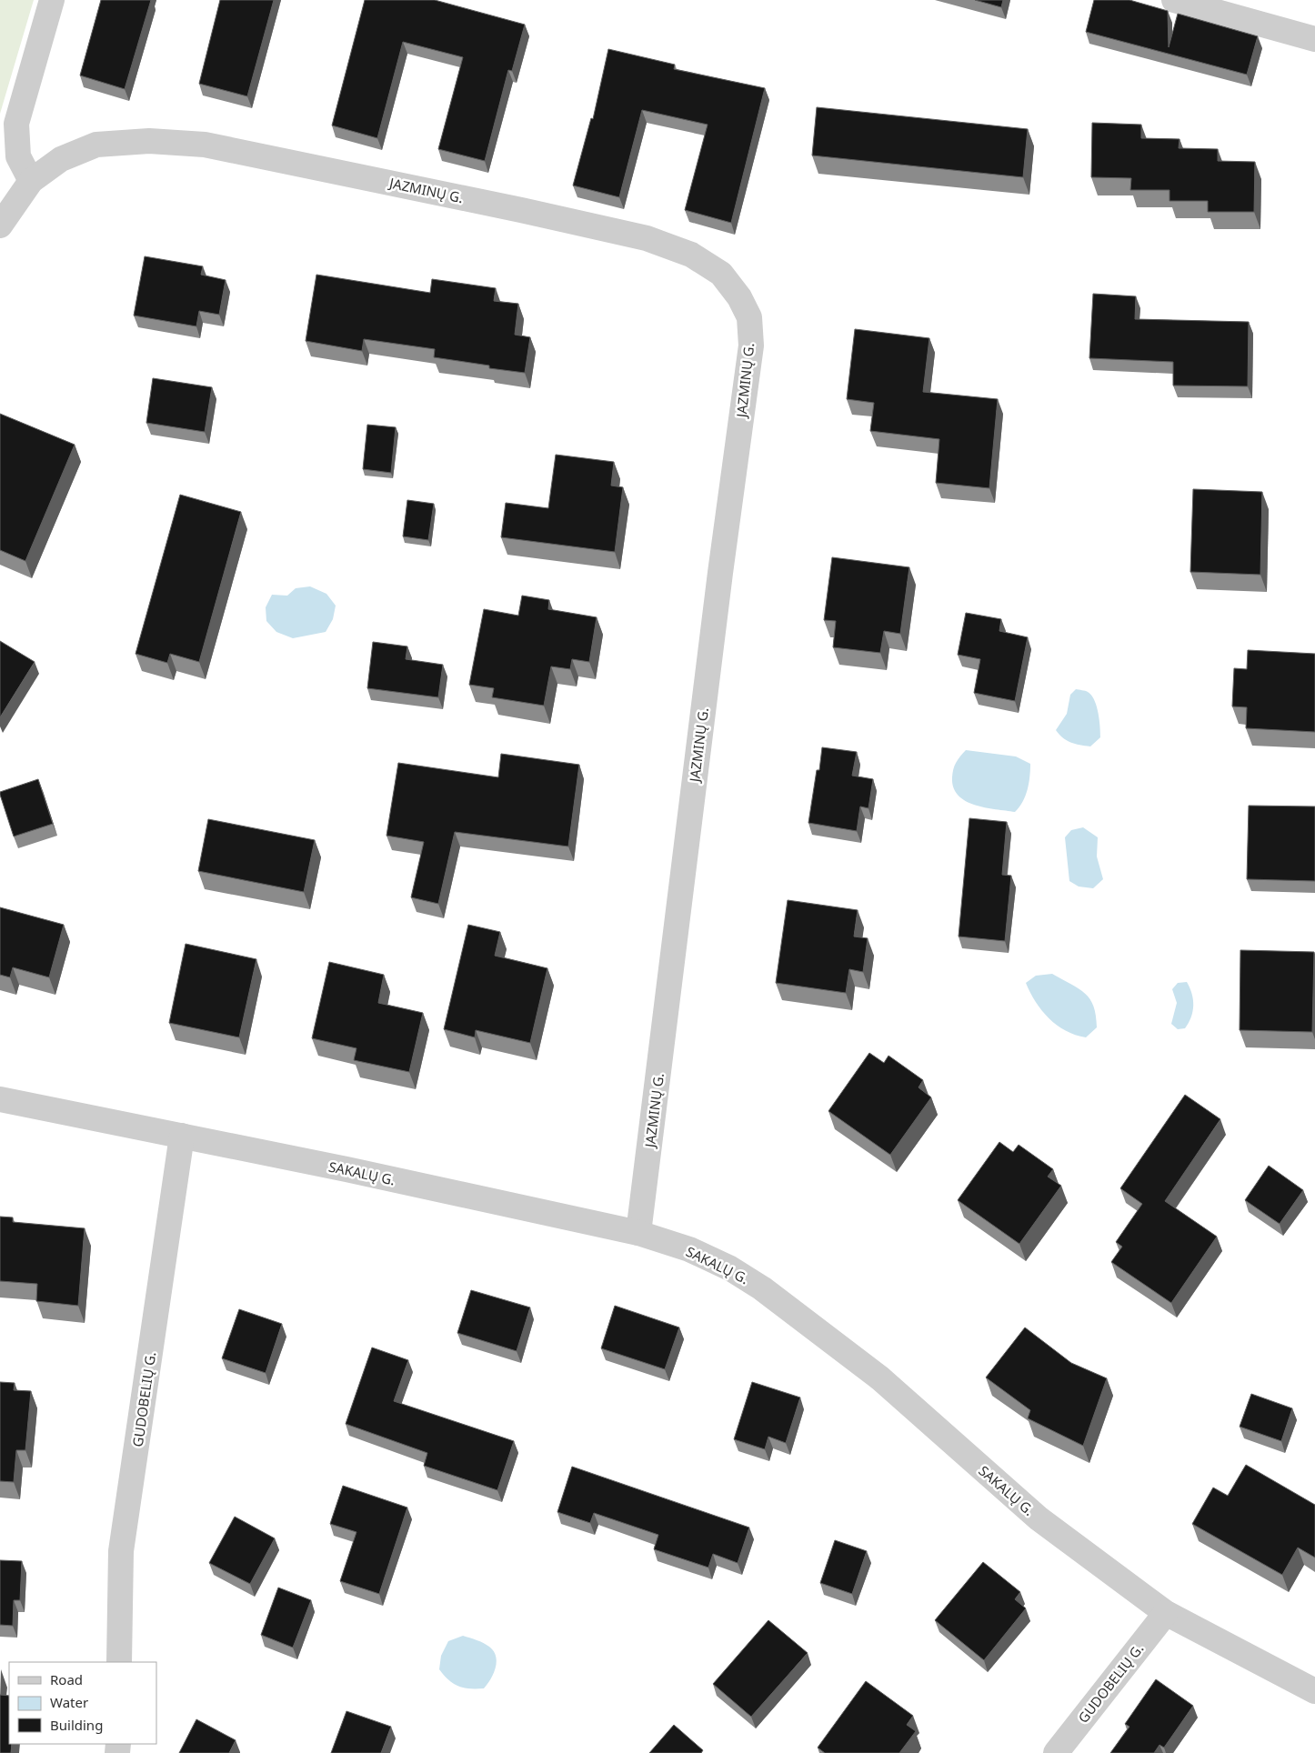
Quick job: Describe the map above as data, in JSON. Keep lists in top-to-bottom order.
{
  "streets": {
    "street": ["JAZMINŲ G.", "SAKALŲ G.", "GUDOBELIŲ G."]
  },
  "crossings": [
    ["JAZMINŲ G.", "SAKALŲ G."],
    ["SAKALŲ G.", "GUDOBELIŲ G."]
  ],
  "legend": ["Road", "Water", "Building"]
}
